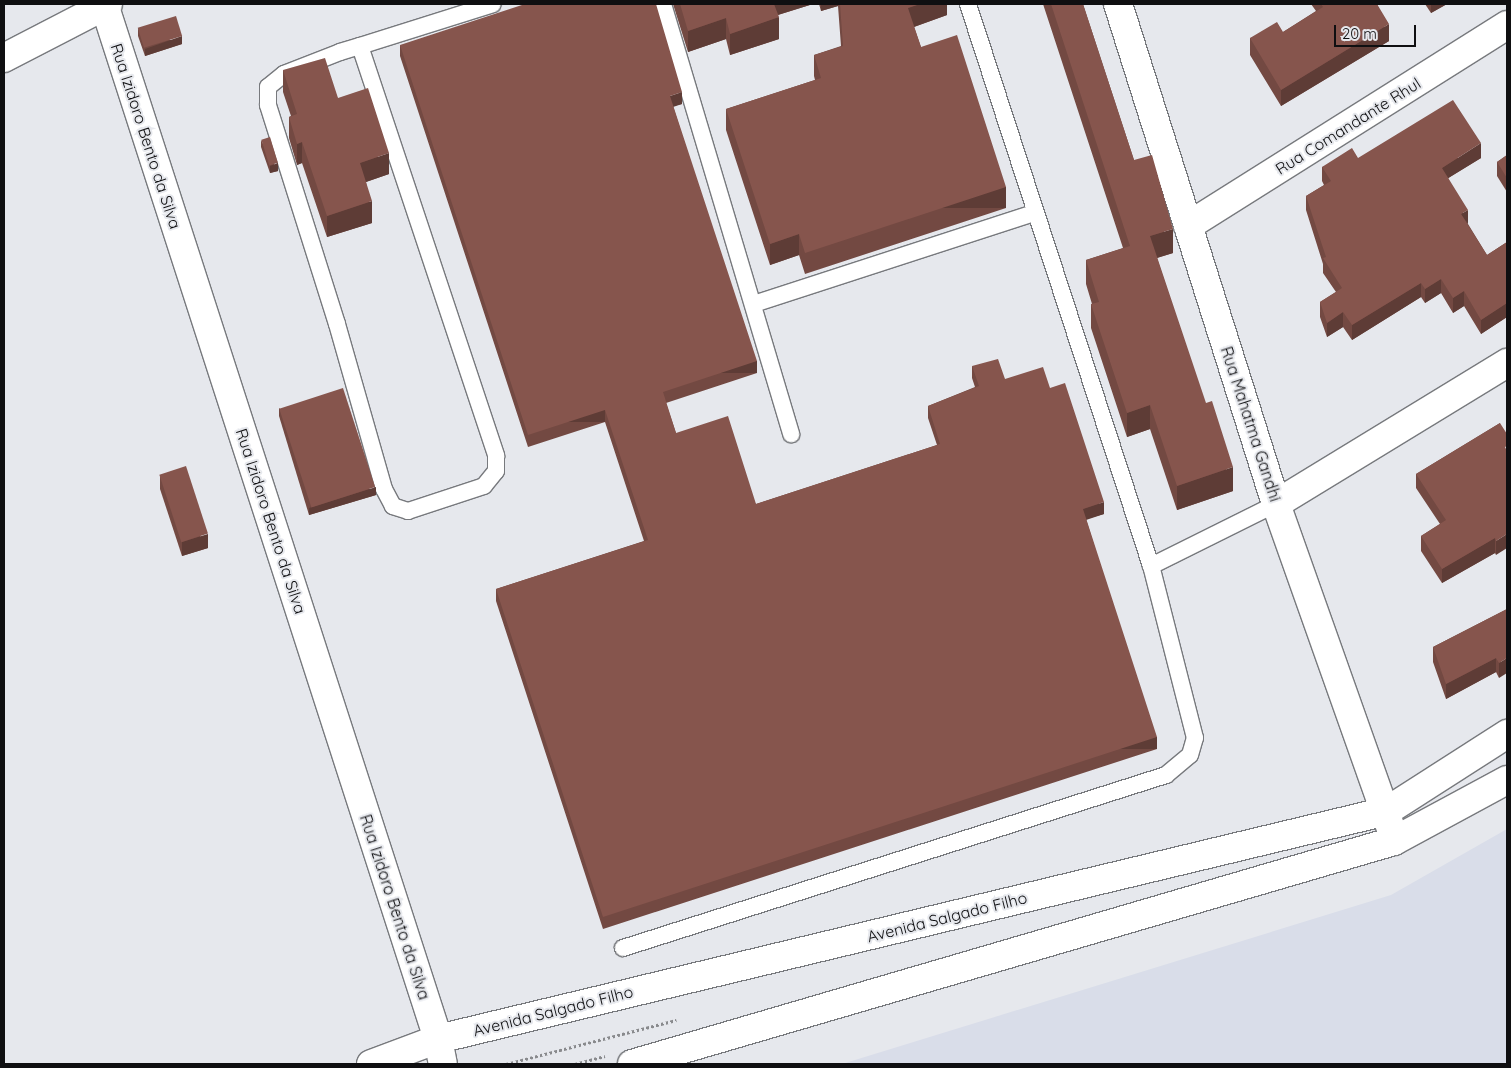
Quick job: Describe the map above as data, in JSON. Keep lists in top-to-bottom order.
{
  "streets": {
    "street": [
      "Rua Comandante Rhul",
      "Rua Izidoro Bento da Silva",
      "Rua Mahatma Gandhi",
      "Avenida Salgado Filho"
    ]
  },
  "crossings": [
    ["Rua Comandante Rhul", "Rua Mahatma Gandhi"],
    ["Rua Izidoro Bento da Silva", "Avenida Salgado Filho"],
    ["Rua Mahatma Gandhi", "Avenida Salgado Filho"]
  ],
  "scale_bar": "20 m"
}
